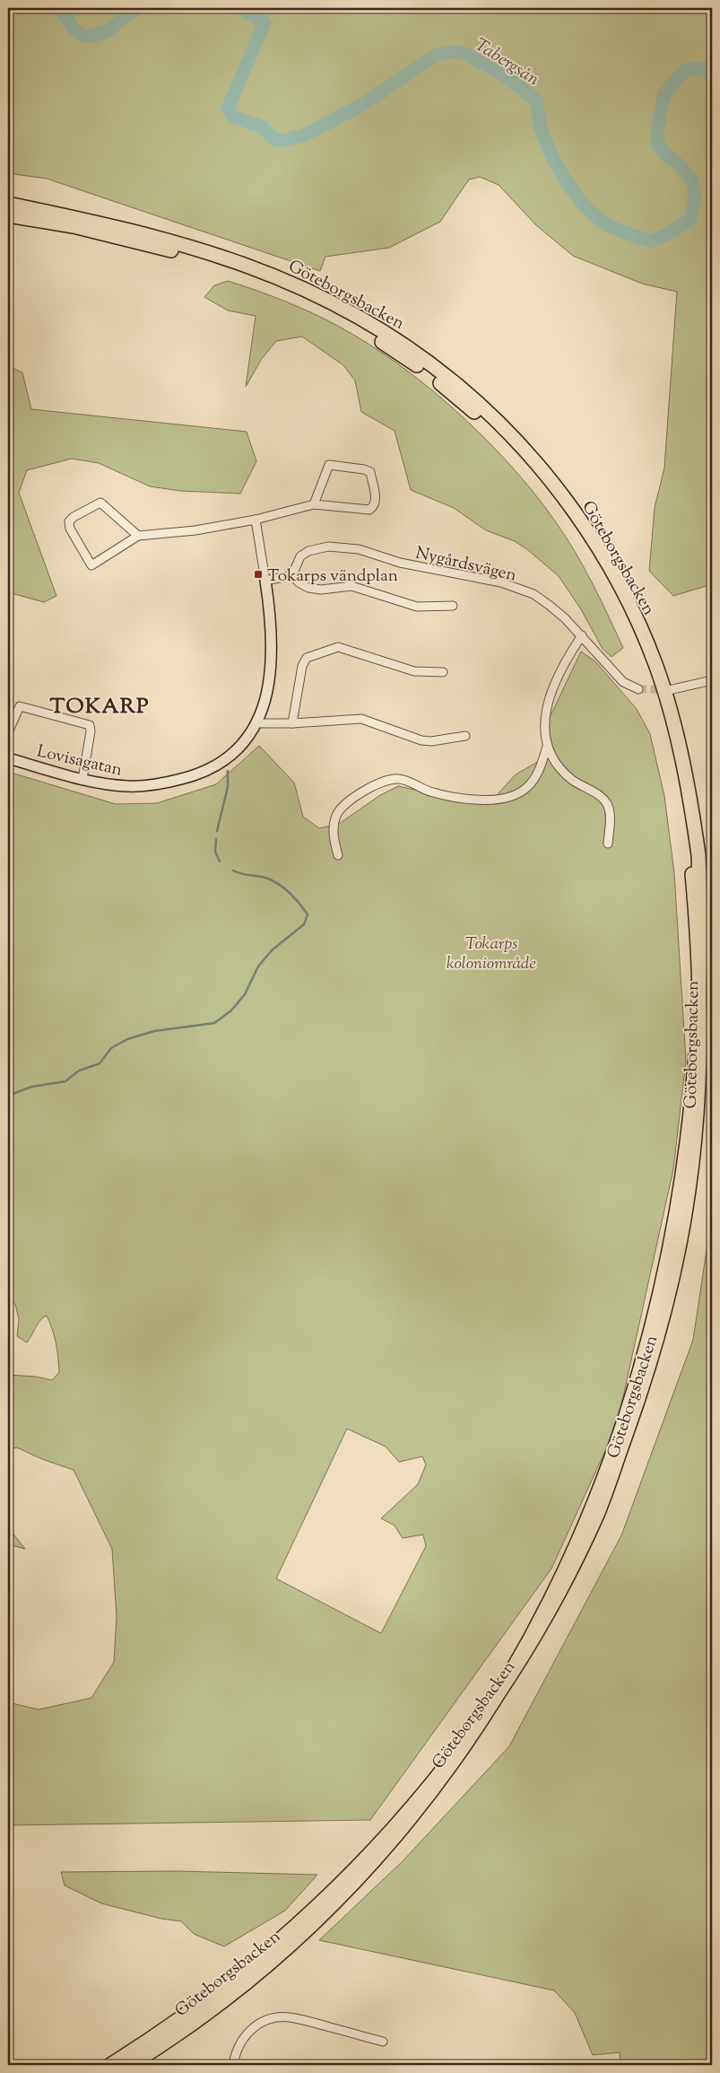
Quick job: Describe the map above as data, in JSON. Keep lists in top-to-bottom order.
{
  "streets": {
    "highway": ["Göteborgsbacken"],
    "street": ["Nygårdsvägen", "Lovisagatan"]
  },
  "districts": ["TOKARP"],
  "water": ["Tabergsån"],
  "parks": ["Tokarps koloniområde"],
  "places": {
    "transit": ["Tokarps vändplan"]
  }
}
